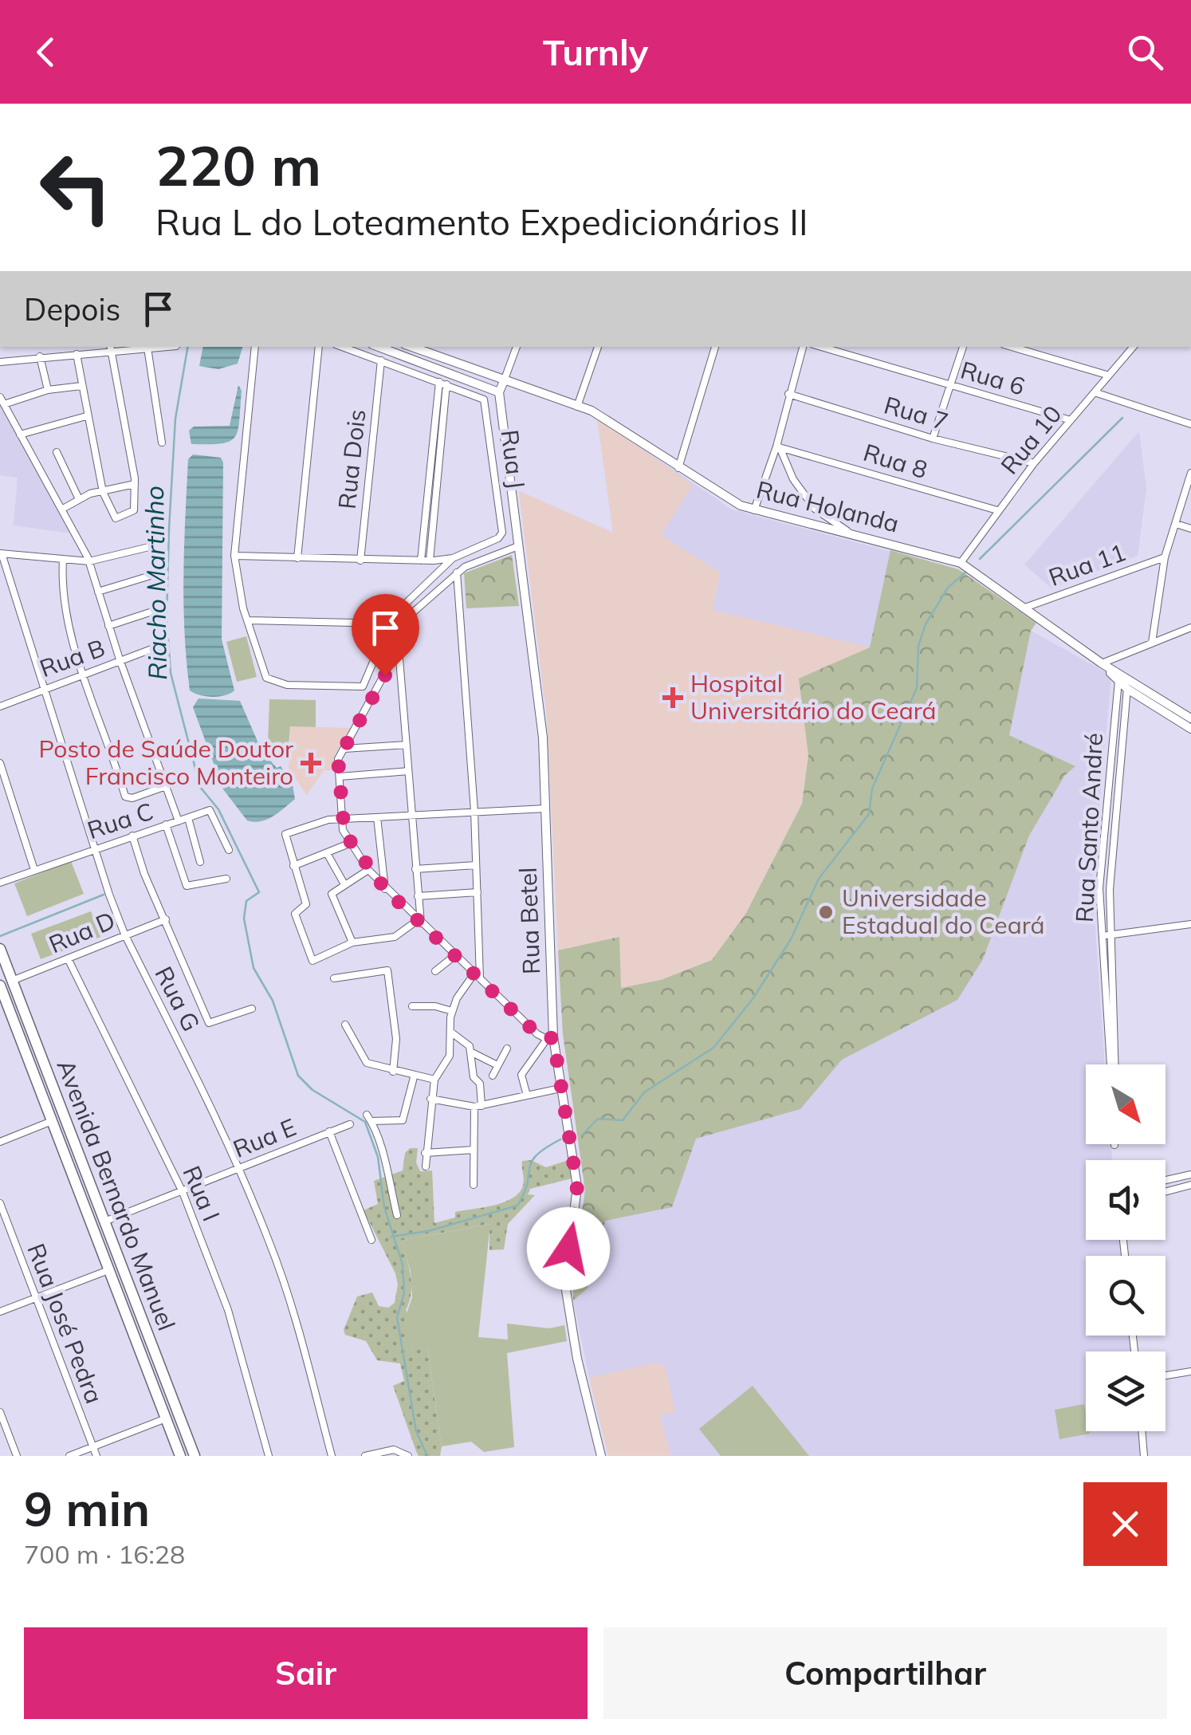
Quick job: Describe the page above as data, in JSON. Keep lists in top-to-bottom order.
{
  "streets": {
    "main road": ["Avenida Bernardo Manuel"],
    "street": [
      "Rua 6",
      "Rua 7",
      "Rua 10",
      "Rua Dois",
      "Rua J",
      "Rua 8",
      "Rua Holanda",
      "Rua 11",
      "Rua B",
      "Rua C",
      "Rua Santo André",
      "Rua Betel",
      "Rua D",
      "Rua G",
      "Rua E",
      "Rua I",
      "Rua José Pedra"
    ]
  },
  "crossings": [
    ["Rua 6", "Rua 10"],
    ["Rua 7", "Rua 10"],
    ["Rua 10", "Rua 8"],
    ["Rua 10", "Rua Holanda"],
    ["Rua Holanda", "Rua 11"],
    ["Rua Holanda", "Rua Santo André"],
    ["Rua B", "Rua G"],
    ["Rua C", "Rua G"],
    ["Rua D", "Rua G"],
    ["Rua D", "Rua I"],
    ["Rua D", "Avenida Bernardo Manuel"],
    ["Rua G", "Rua E"],
    ["Rua E", "Rua I"],
    ["Rua E", "Avenida Bernardo Manuel"]
  ],
  "water": ["Riacho Martinho"],
  "places": {
    "health": ["Hospital Universitário do Ceará", "Posto de Saúde Doutor Francisco Monteiro"],
    "other": ["Universidade Estadual do Ceará"]
  },
  "north": "bottom right",
  "page": {
    "header": "Turnly",
    "turn": ["220 m", "Rua L do Loteamento Expedicionários II"],
    "then": "Depois",
    "heading": ["9 min", "700 m · 16:28"],
    "buttons": ["Sair", "Compartilhar"]
  }
}
